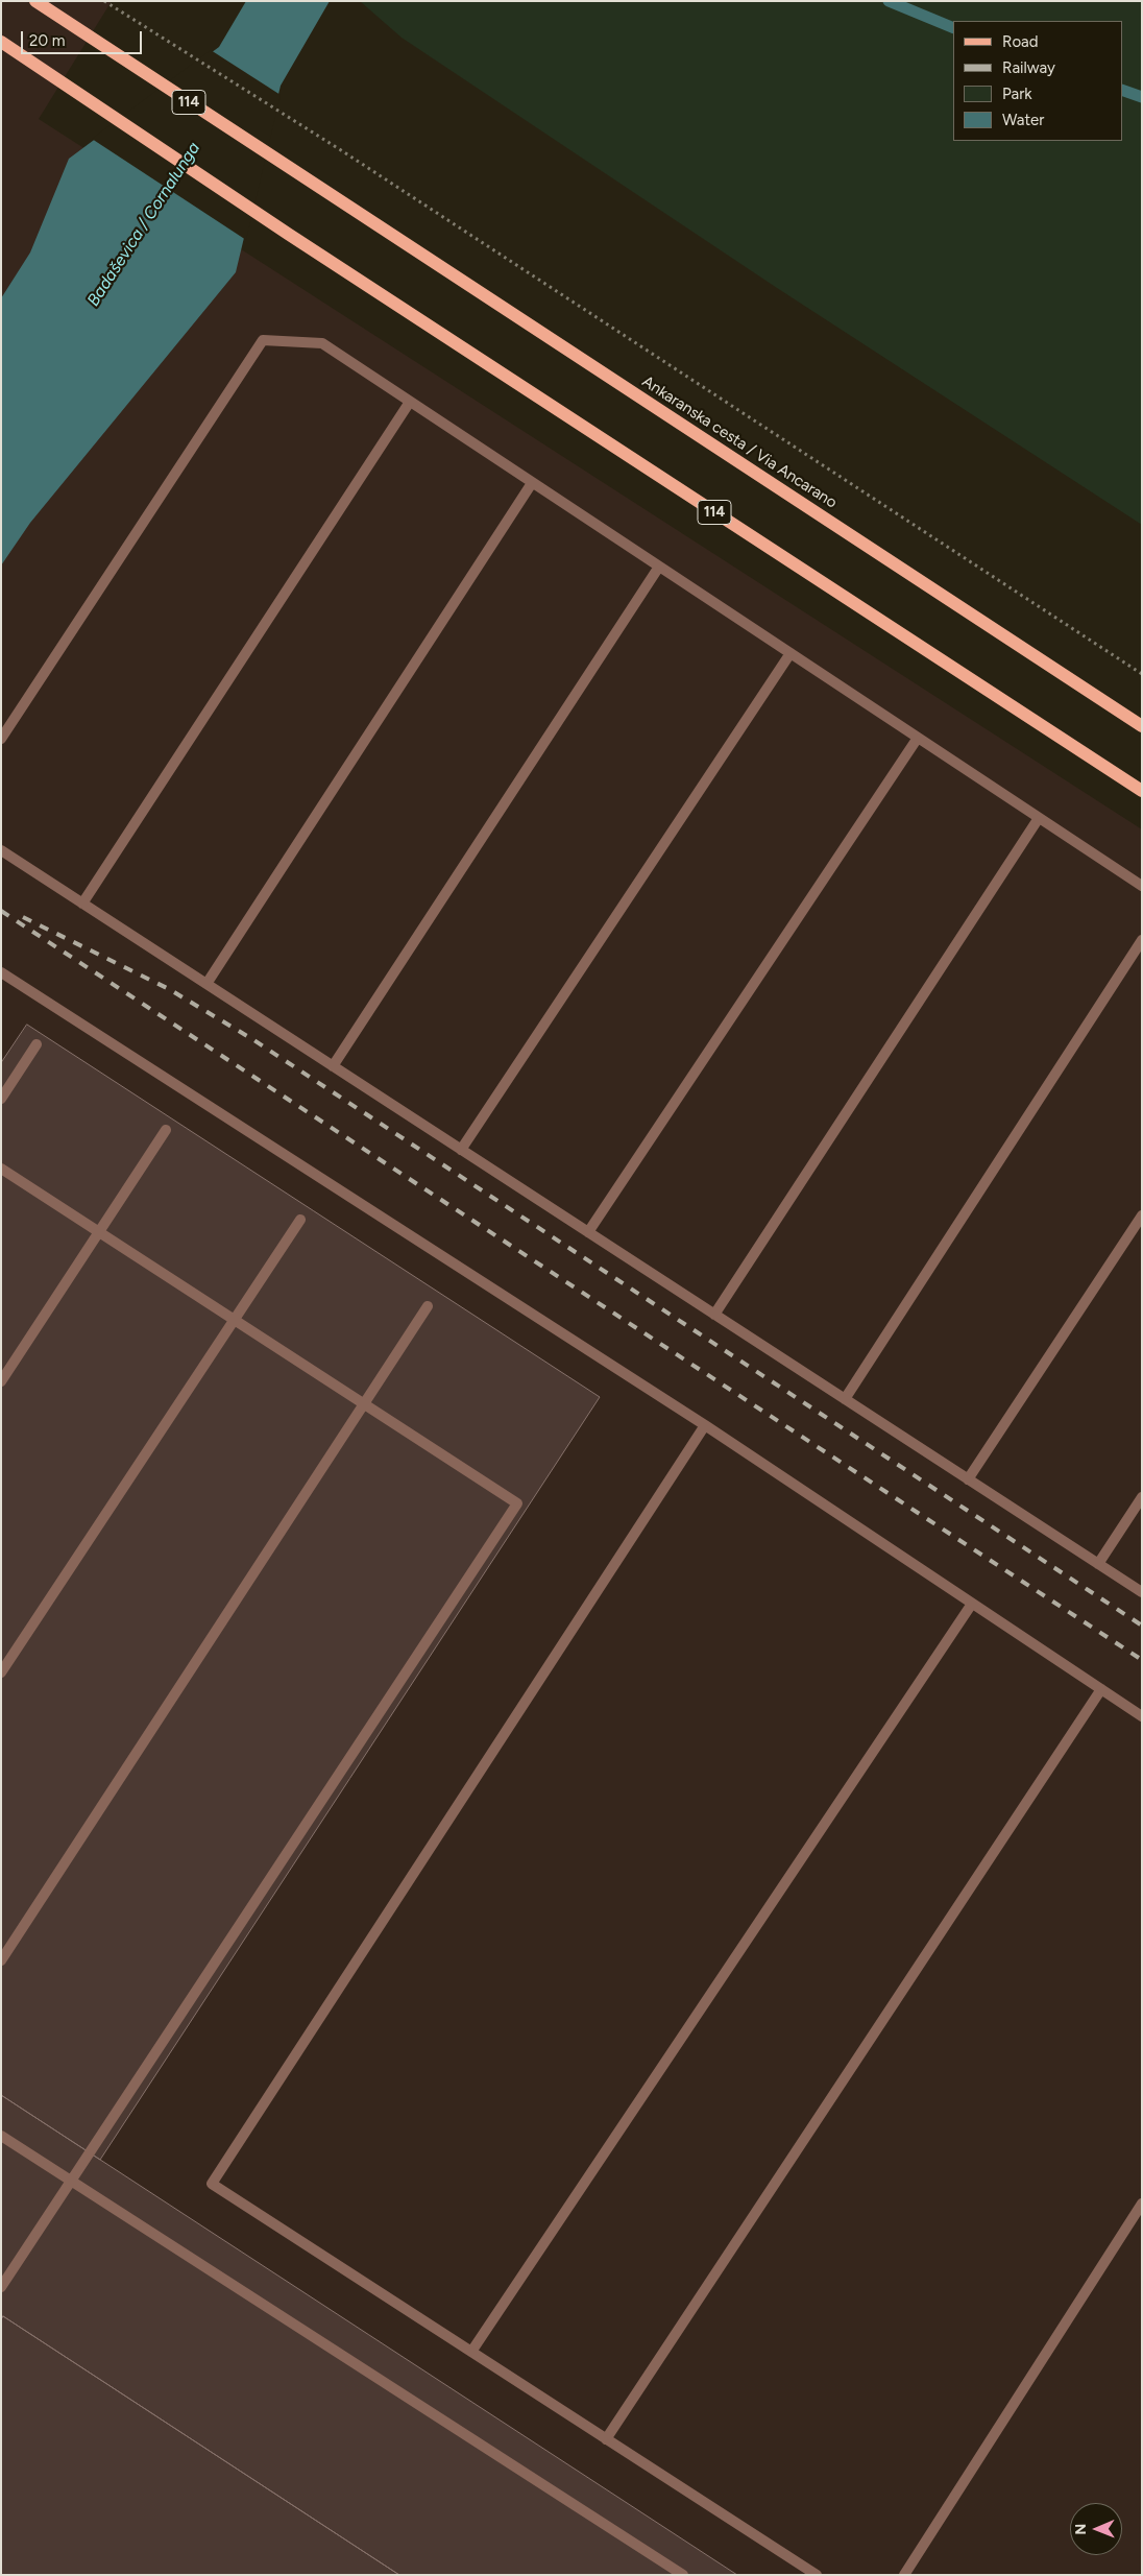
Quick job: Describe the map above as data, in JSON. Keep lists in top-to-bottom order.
{
  "streets": {
    "main road": ["114", "Ankaranska cesta / Via Ancarano"]
  },
  "water": ["Badaševica / Cornalunga"],
  "legend": [
    "Road",
    "Railway",
    "Park",
    "Water"
  ],
  "scale_bar": "20 m",
  "north": "left"
}
